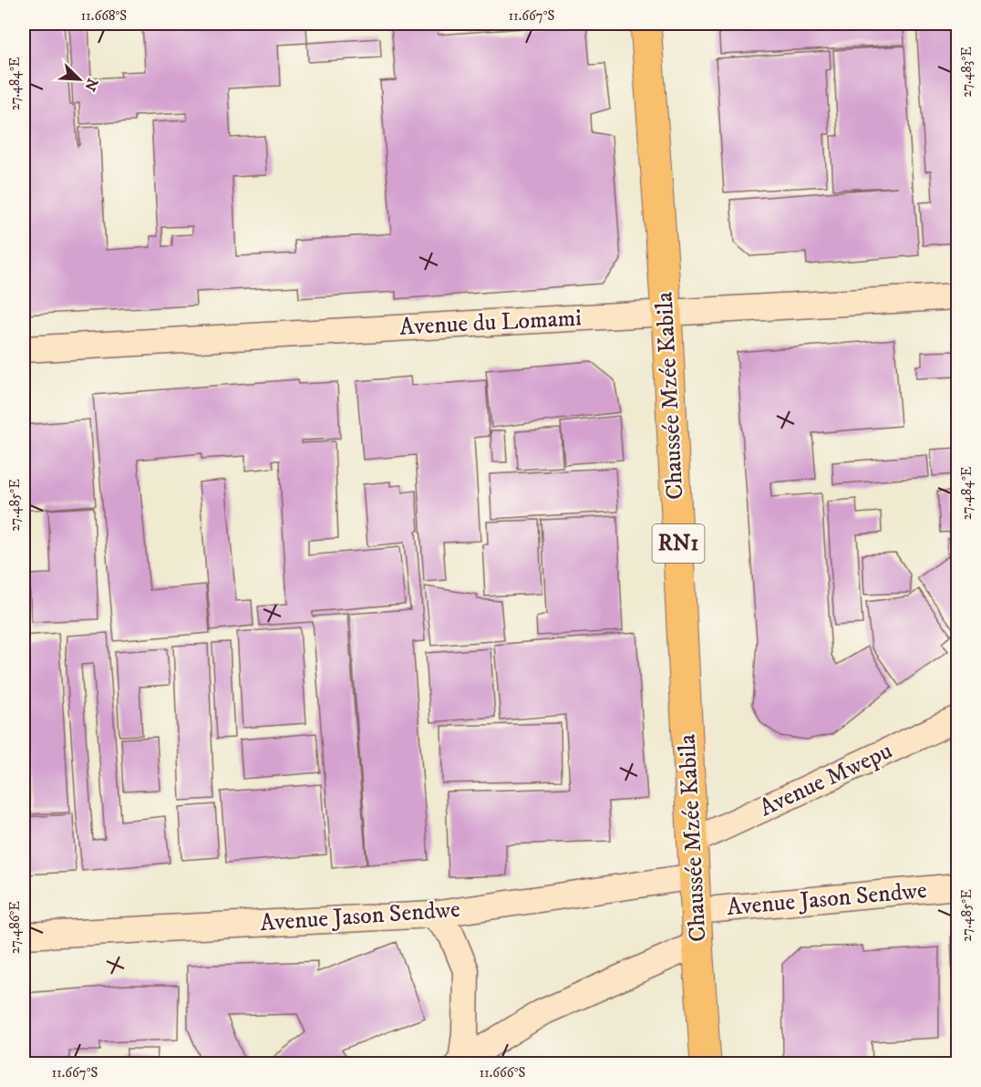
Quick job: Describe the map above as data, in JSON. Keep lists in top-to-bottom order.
{
  "streets": {
    "highway": ["Chaussée Mzée Kabila", "RN1"],
    "main road": ["Avenue du Lomami", "Avenue Mwepu", "Avenue Jason Sendwe"]
  },
  "crossings": [
    ["Avenue du Lomami", "Chaussée Mzée Kabila"],
    ["Chaussée Mzée Kabila", "Avenue Mwepu"],
    ["Chaussée Mzée Kabila", "Avenue Jason Sendwe"]
  ],
  "north": "bottom right",
  "coordinates": [
    "11.668°S",
    "11.667°S",
    "27.483°E",
    "27.484°E",
    "27.485°E",
    "27.486°E",
    "11.666°S"
  ]
}
